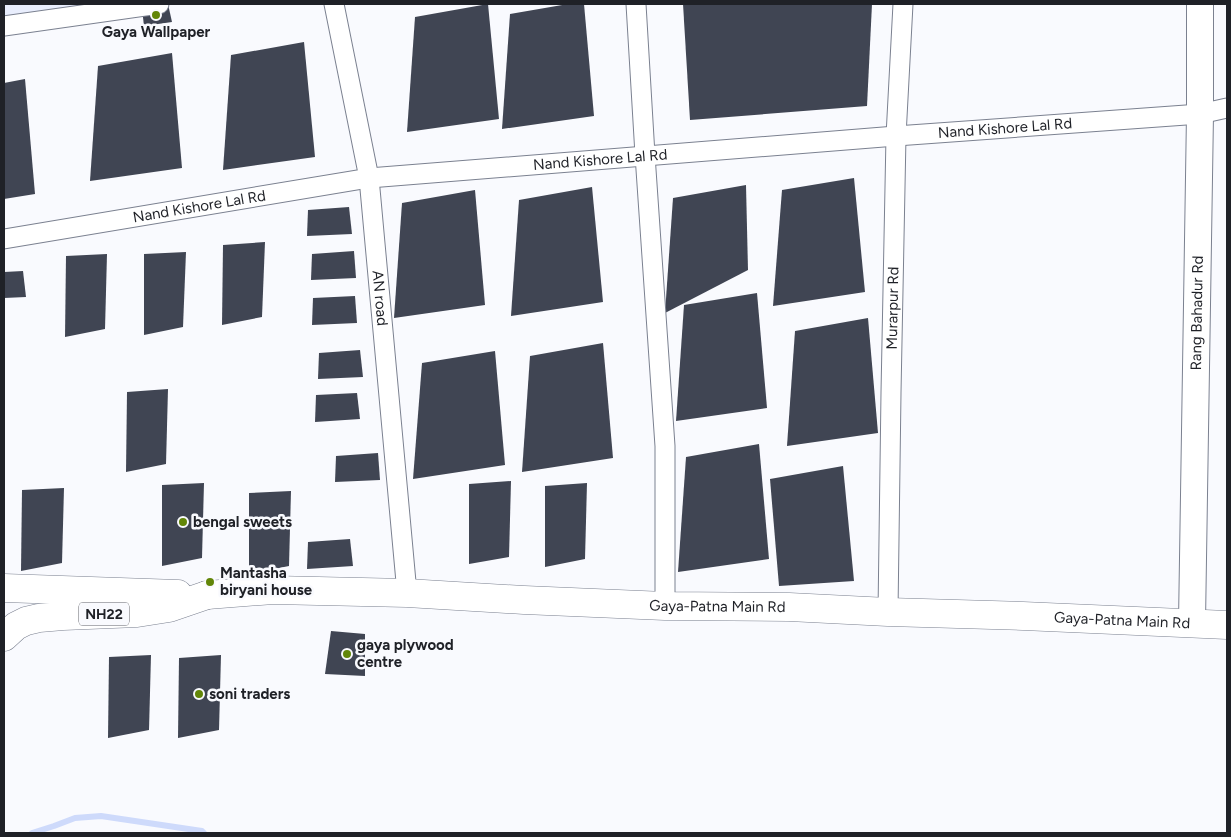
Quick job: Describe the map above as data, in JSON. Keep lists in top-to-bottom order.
{
  "streets": {
    "main road": ["Gaya-Patna Main Rd", "NH22"],
    "street": [
      "Nand Kishore Lal Rd",
      "AN road",
      "Murarpur Rd",
      "Rang Bahadur Rd"
    ]
  },
  "crossings": [
    ["Nand Kishore Lal Rd", "AN road"],
    ["Nand Kishore Lal Rd", "Murarpur Rd"],
    ["Nand Kishore Lal Rd", "Rang Bahadur Rd"],
    ["AN road", "Gaya-Patna Main Rd"],
    ["Murarpur Rd", "Gaya-Patna Main Rd"],
    ["Rang Bahadur Rd", "Gaya-Patna Main Rd"],
    ["Gaya-Patna Main Rd", "NH22"]
  ],
  "places": [
    "Gaya Wallpaper",
    "bengal sweets",
    "Mantasha biryani house",
    "gaya plywood centre",
    "soni traders"
  ]
}
